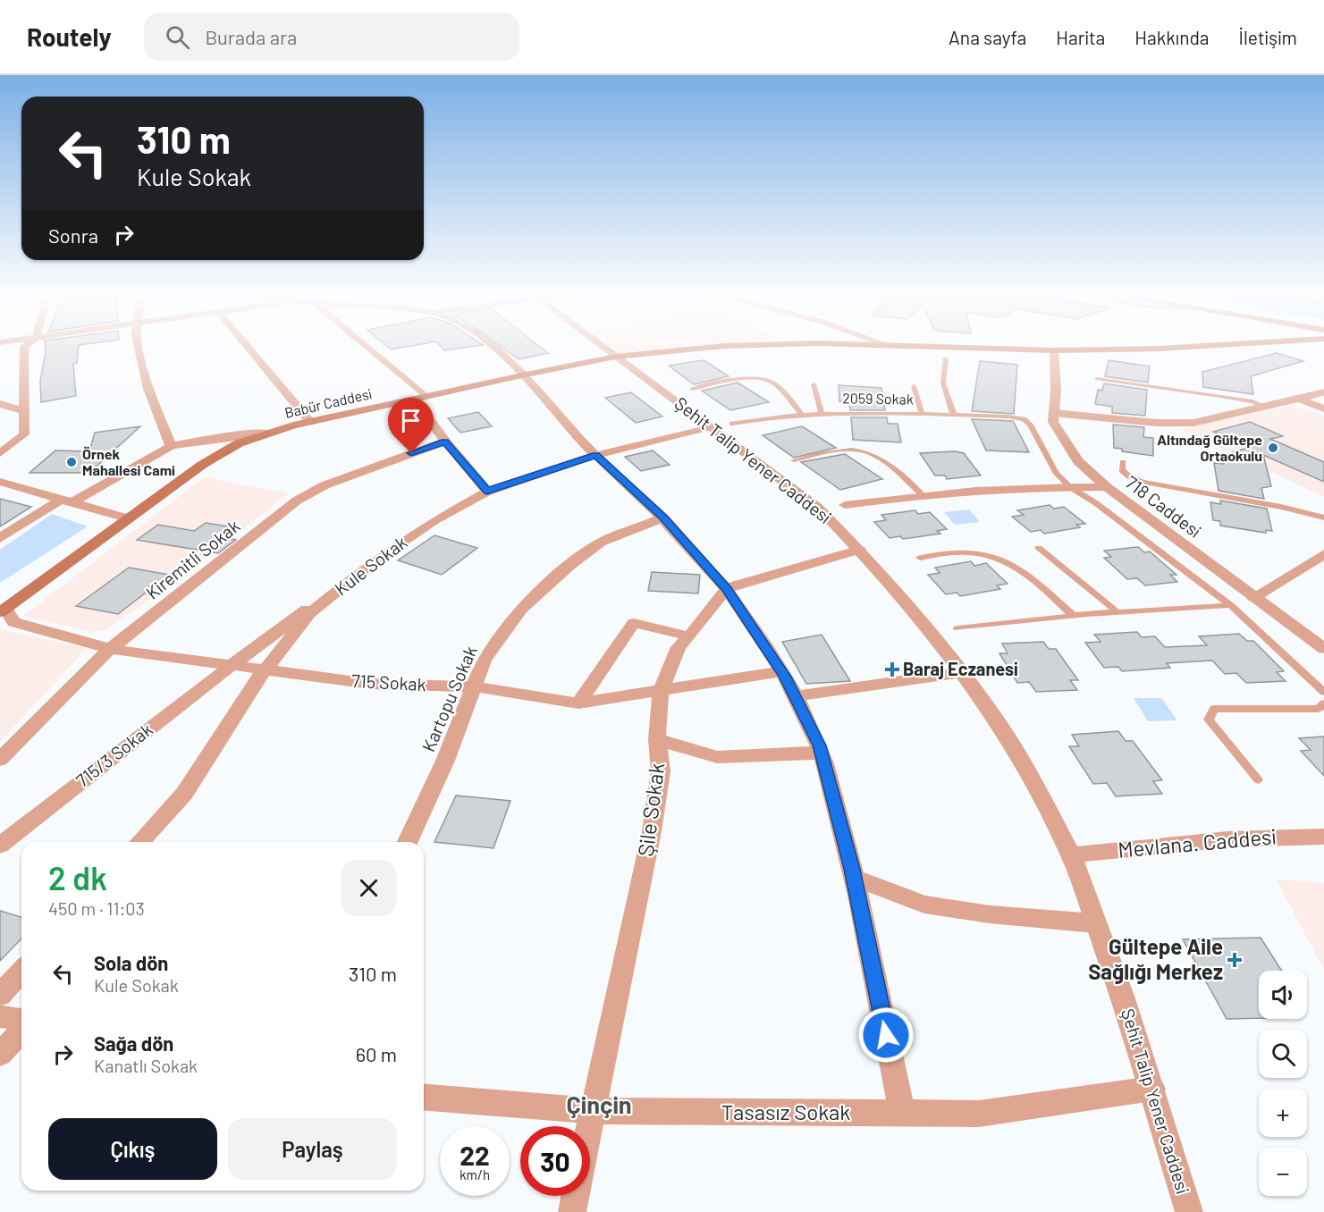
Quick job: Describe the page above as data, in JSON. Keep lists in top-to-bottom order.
{
  "streets": {
    "main road": ["Babür Caddesi"],
    "street": [
      "Şehit Talip Yener Caddesi",
      "718 Caddesi",
      "Kiremitli Sokak",
      "Kule Sokak",
      "715 Sokak",
      "Kartopu Sokak",
      "715/3 Sokak",
      "Şile Sokak",
      "Mevlana. Caddesi",
      "Tasasız Sokak"
    ],
    "lane": ["2059 Sokak"]
  },
  "crossings": [
    ["Babür Caddesi", "Şehit Talip Yener Caddesi"],
    ["Babür Caddesi", "718 Caddesi"],
    ["Babür Caddesi", "715 Sokak"],
    ["Şehit Talip Yener Caddesi", "Kule Sokak"],
    ["Şehit Talip Yener Caddesi", "Mevlana. Caddesi"],
    ["Şehit Talip Yener Caddesi", "Tasasız Sokak"],
    ["Kiremitli Sokak", "715 Sokak"],
    ["Kule Sokak", "715 Sokak"],
    ["Kule Sokak", "715/3 Sokak"],
    ["715 Sokak", "Kartopu Sokak"],
    ["715 Sokak", "715/3 Sokak"],
    ["715 Sokak", "Şile Sokak"],
    ["Şile Sokak", "Tasasız Sokak"]
  ],
  "districts": ["Çinçin"],
  "places": {
    "other": ["Altındağ Gültepe Ortaokulu", "Örnek Mahallesi Cami"],
    "health": ["Baraj Eczanesi", "Gültepe Aile Sağlığı Merkez"]
  },
  "page": {
    "header": "Routely",
    "search": "Burada ara",
    "nav": [
      "Ana sayfa",
      "Harita",
      "Hakkında",
      "İletişim"
    ],
    "turn": ["310 m", "Kule Sokak"],
    "then": "Sonra",
    "heading": ["2 dk", "450 m · 11:03"],
    "list": [
      {
        "name": "Sola dön",
        "note": "Kule Sokak",
        "value": "310 m"
      },
      {
        "name": "Sağa dön",
        "note": "Kanatlı Sokak",
        "value": "60 m"
      }
    ],
    "map_buttons": ["+", "−"],
    "buttons": ["Çıkış", "Paylaş"],
    "speed": "22 km/h",
    "limit": "30"
  }
}
